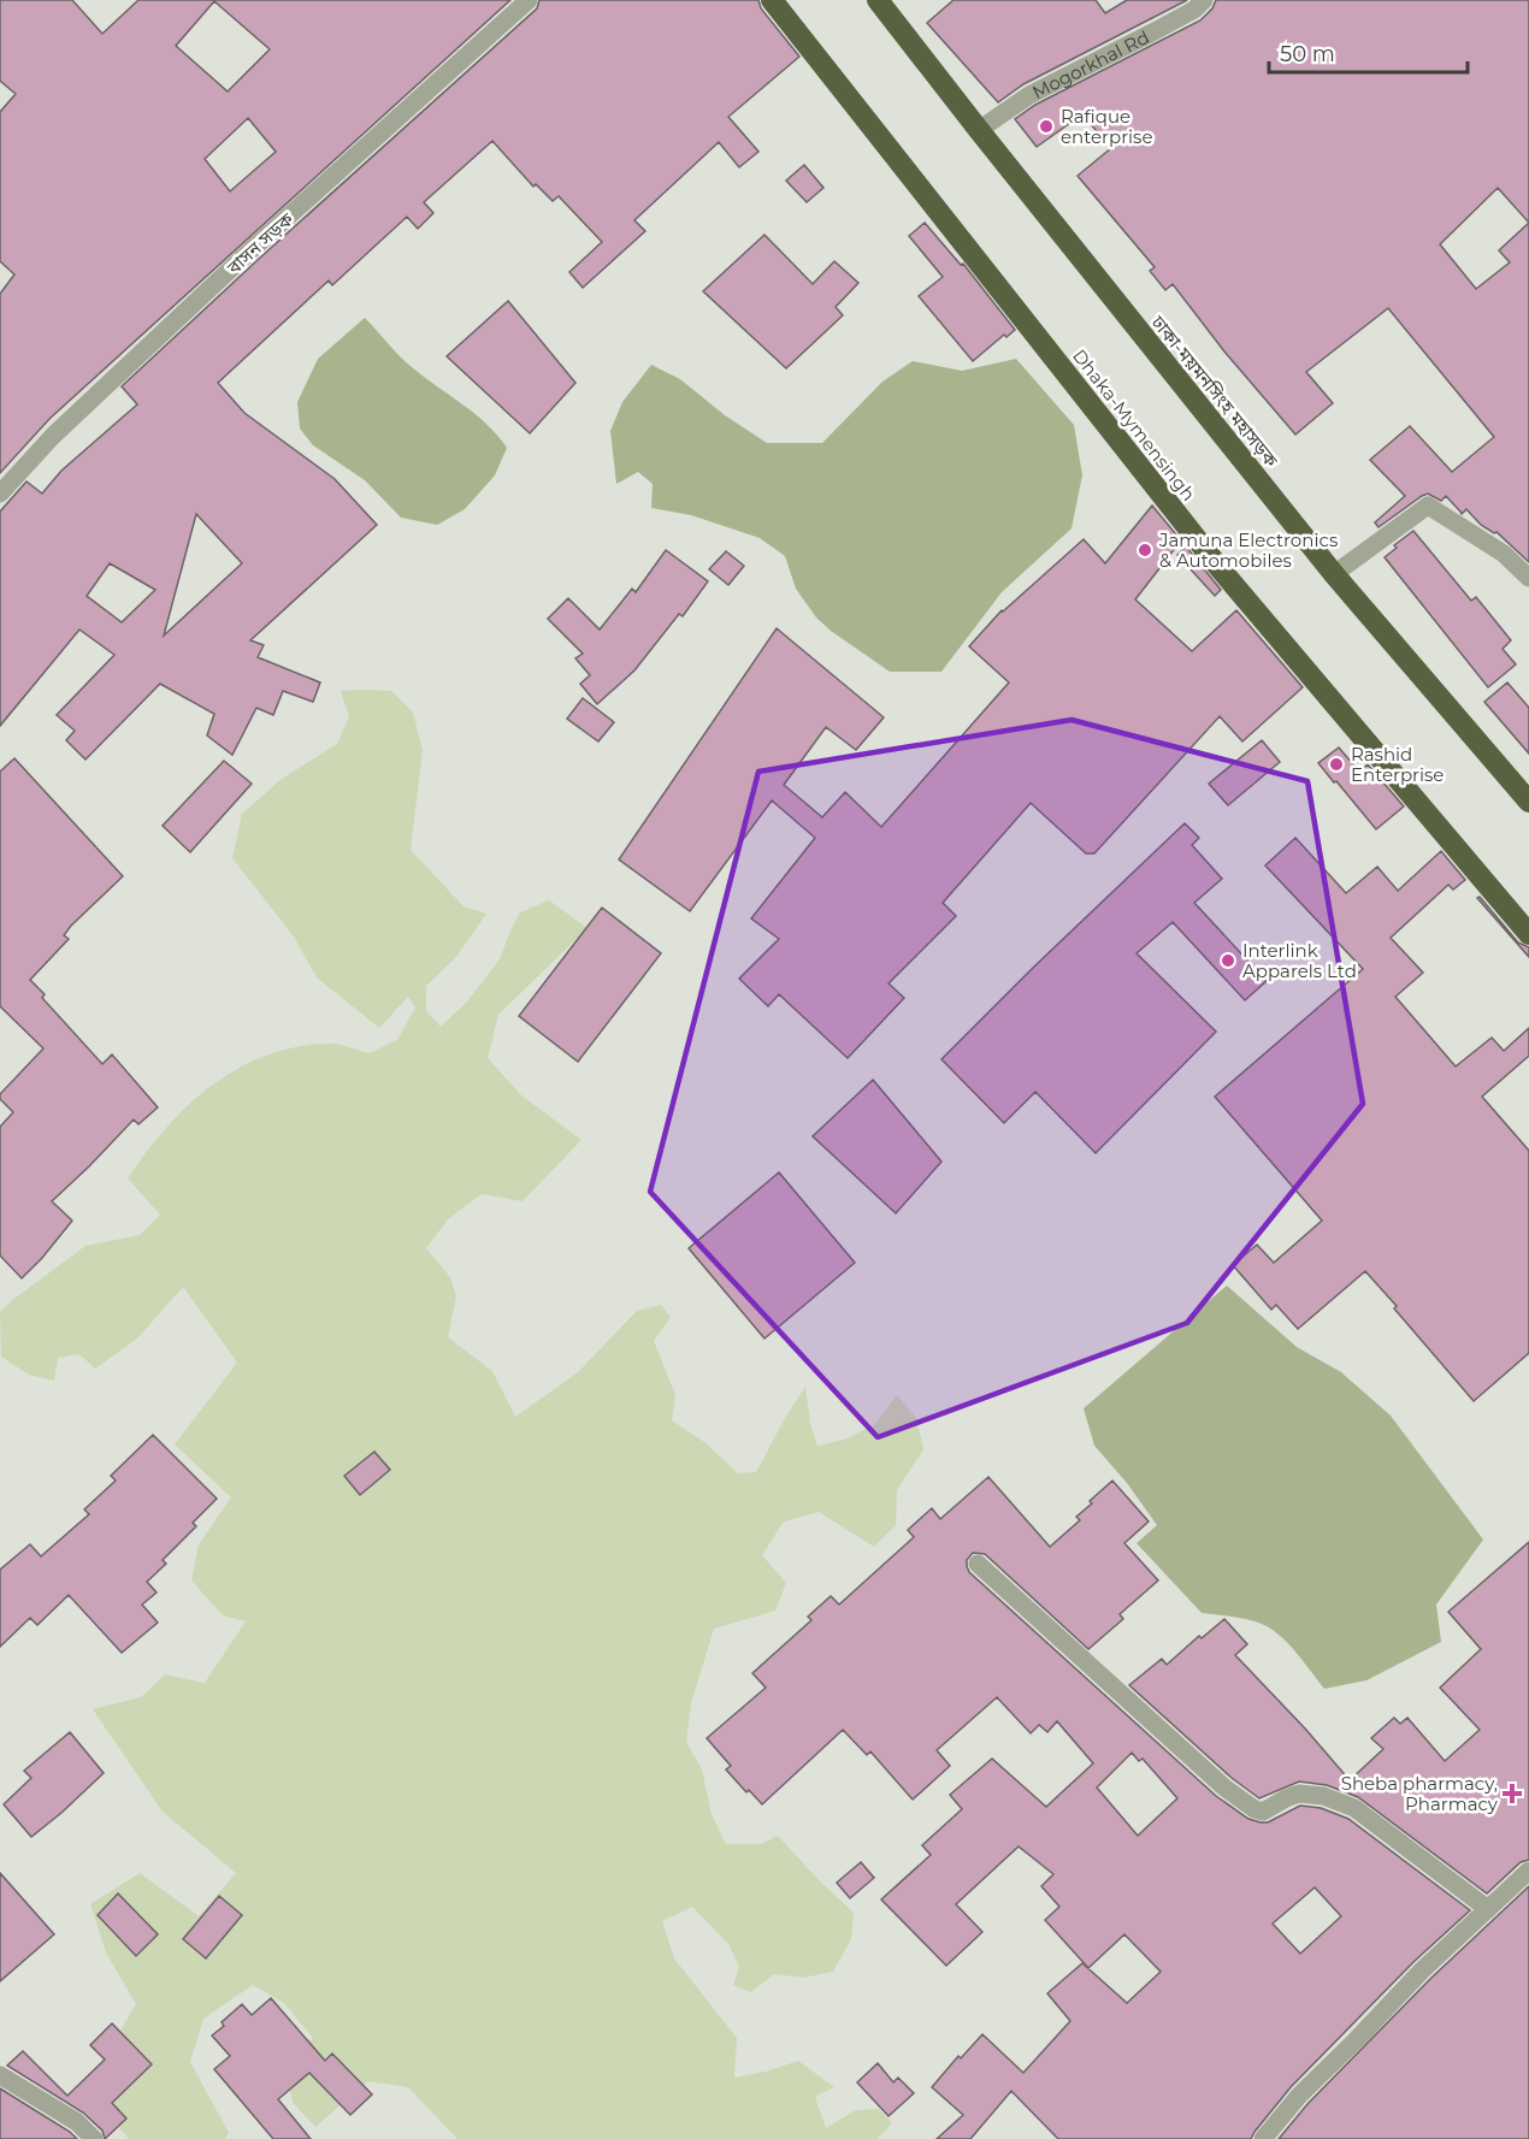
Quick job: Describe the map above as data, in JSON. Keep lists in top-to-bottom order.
{
  "streets": {
    "highway": ["ঢাকা-ময়মনসিংহ মহাসড়ক", "Dhaka-Mymensingh"],
    "street": ["Mogorkhal Rd", "বাসন সড়ক"]
  },
  "crossings": [
    ["Mogorkhal Rd", "ঢাকা-ময়মনসিংহ মহাসড়ক"]
  ],
  "places": {
    "other": [
      "Rafique enterprise",
      "Jamuna Electronics & Automobiles",
      "Rashid Enterprise",
      "Interlink Apparels Ltd"
    ],
    "health": ["Sheba pharmacy, Pharmacy"]
  },
  "scale_bar": "50 m"
}
